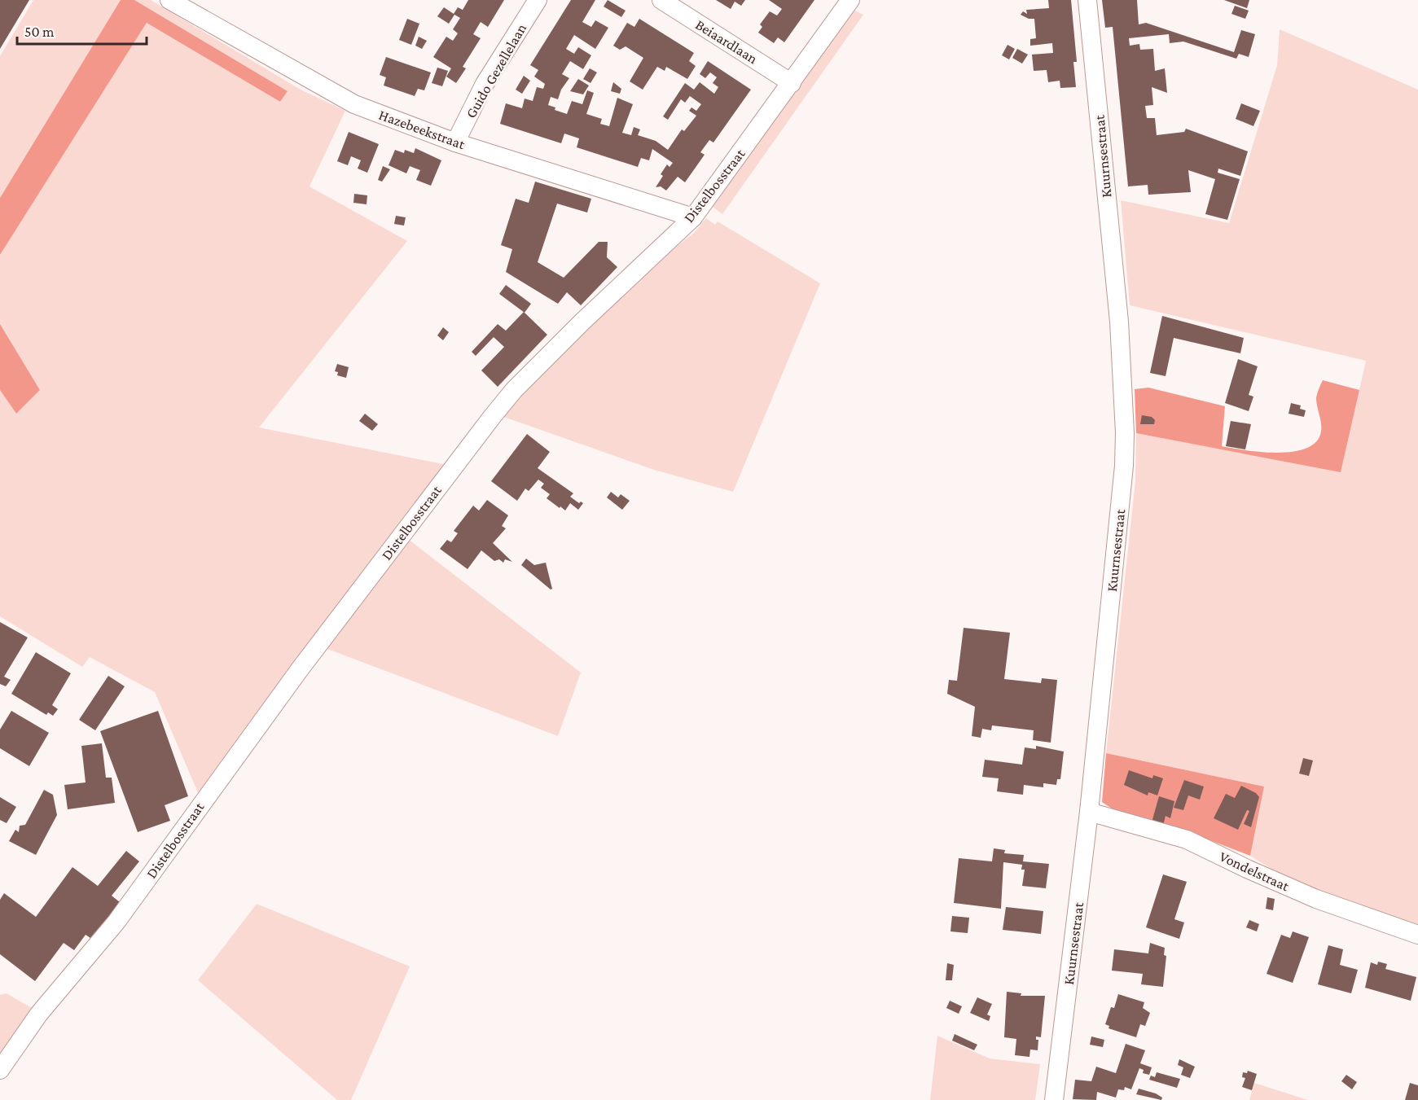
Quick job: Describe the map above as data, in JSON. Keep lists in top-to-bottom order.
{
  "streets": {
    "street": [
      "Beiaardlaan",
      "Guido Gezellelaan",
      "Hazebeekstraat",
      "Kuurnsestraat",
      "Distelbosstraat",
      "Vondelstraat"
    ]
  },
  "crossings": [
    ["Beiaardlaan", "Distelbosstraat"],
    ["Guido Gezellelaan", "Hazebeekstraat"],
    ["Hazebeekstraat", "Distelbosstraat"],
    ["Kuurnsestraat", "Vondelstraat"]
  ],
  "scale_bar": "50 m"
}
